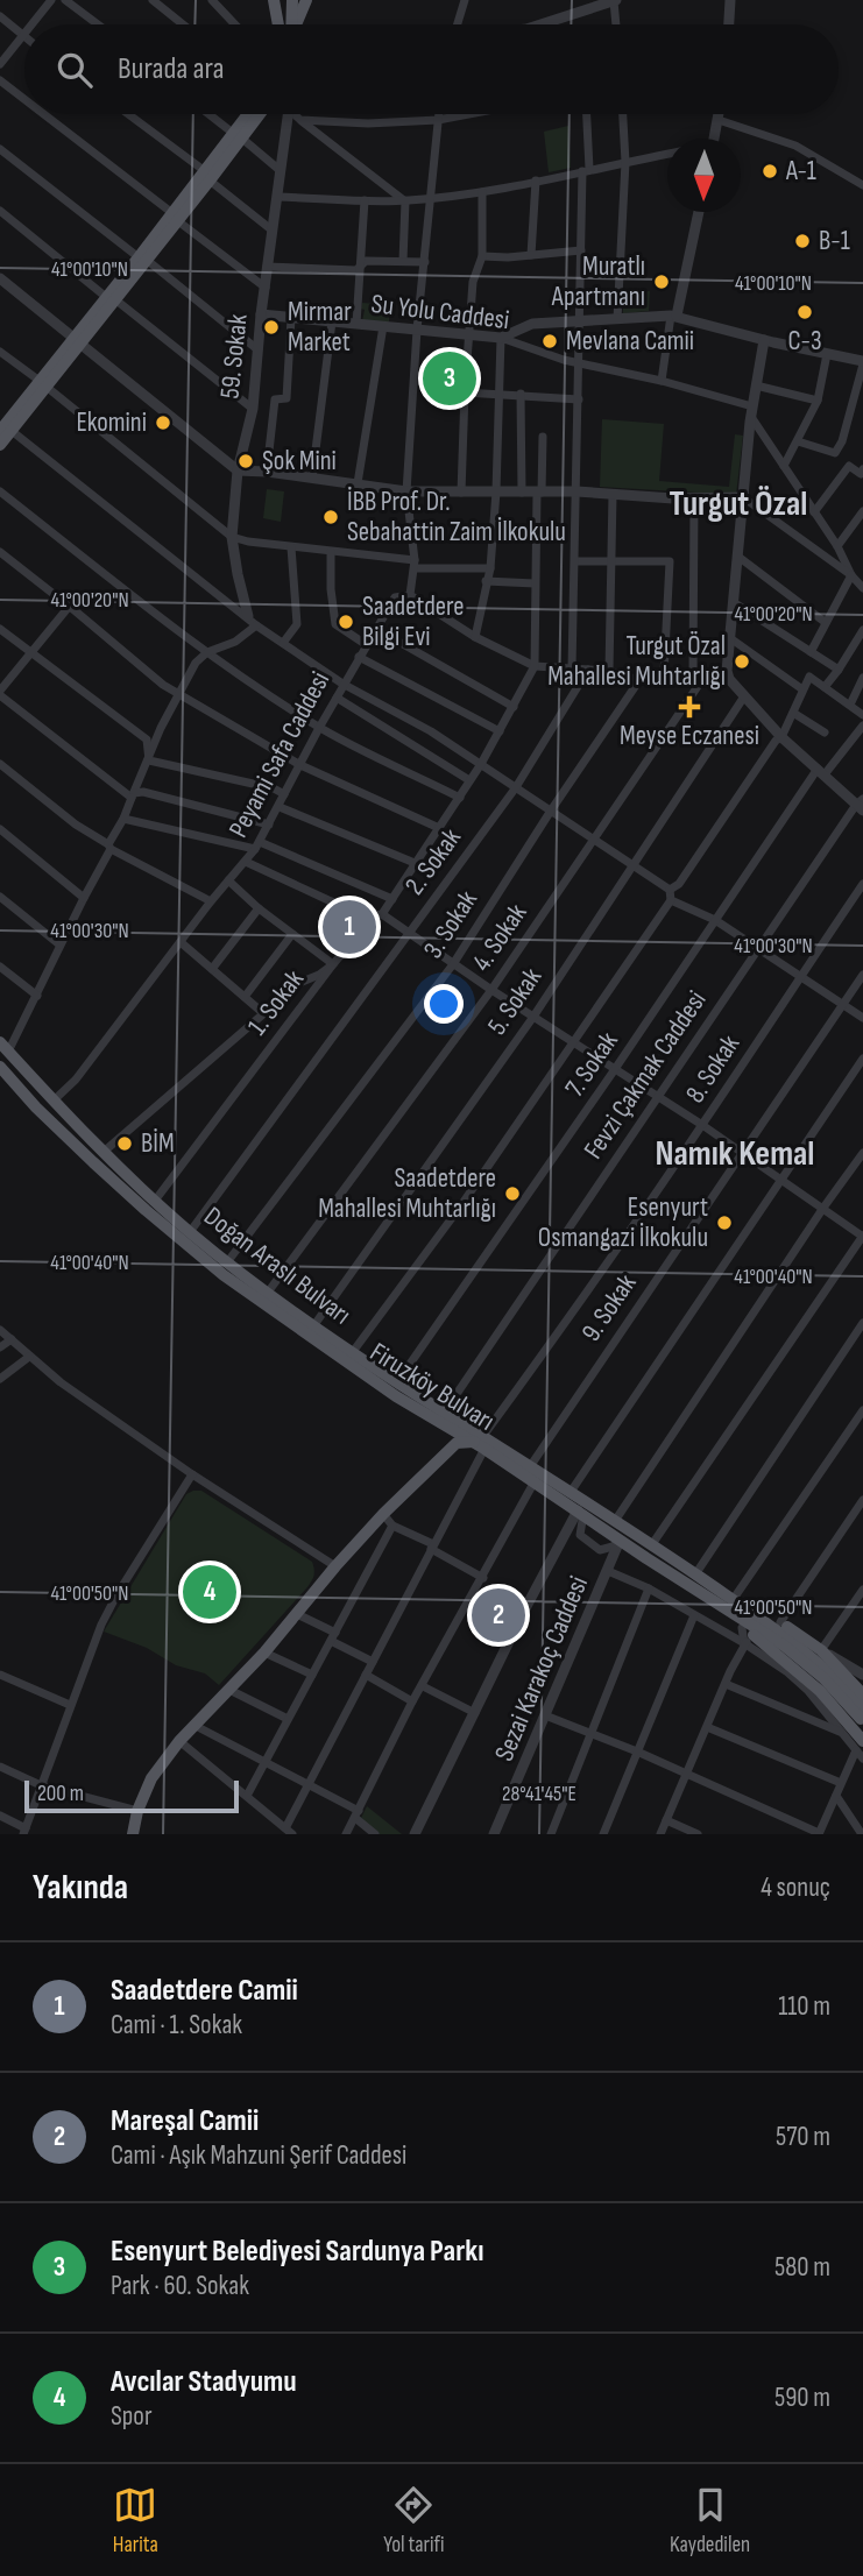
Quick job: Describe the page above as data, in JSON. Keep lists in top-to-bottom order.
{
  "streets": {
    "main road": ["Doğan Araslı Bulvarı", "Firuzköy Bulvarı"],
    "street": [
      "Su Yolu Caddesi",
      "59. Sokak",
      "Peyami Safa Caddesi",
      "2. Sokak",
      "3. Sokak",
      "4. Sokak",
      "5. Sokak",
      "1. Sokak",
      "7. Sokak",
      "8. Sokak",
      "Fevzi Çakmak Caddesi",
      "9. Sokak",
      "Sezai Karakoç Caddesi"
    ]
  },
  "crossings": [
    ["Su Yolu Caddesi", "59. Sokak"],
    ["Peyami Safa Caddesi", "Doğan Araslı Bulvarı"],
    ["2. Sokak", "Doğan Araslı Bulvarı"],
    ["3. Sokak", "Doğan Araslı Bulvarı"],
    ["4. Sokak", "Doğan Araslı Bulvarı"],
    ["5. Sokak", "Doğan Araslı Bulvarı"],
    ["1. Sokak", "Doğan Araslı Bulvarı"],
    ["7. Sokak", "Doğan Araslı Bulvarı"],
    ["8. Sokak", "Doğan Araslı Bulvarı"],
    ["8. Sokak", "Firuzköy Bulvarı"],
    ["Fevzi Çakmak Caddesi", "Doğan Araslı Bulvarı"],
    ["Fevzi Çakmak Caddesi", "Firuzköy Bulvarı"],
    ["Doğan Araslı Bulvarı", "9. Sokak"],
    ["Doğan Araslı Bulvarı", "Firuzköy Bulvarı"],
    ["Firuzköy Bulvarı", "Sezai Karakoç Caddesi"]
  ],
  "districts": ["Turgut Özal", "Namık Kemal"],
  "places": {
    "other": [
      "A-1",
      "B-1",
      "Muratlı Apartmanı",
      "C-3",
      "Mirmar Market",
      "Mevlana Camii",
      "Ekomini",
      "Şok Mini",
      "İBB Prof. Dr. Sebahattin Zaim İlkokulu",
      "Saadetdere Bilgi Evi",
      "Turgut Özal Mahallesi Muhtarlığı",
      "BİM",
      "Saadetdere Mahallesi Muhtarlığı",
      "Esenyurt Osmangazi İlkokulu"
    ],
    "health": ["Meyse Eczanesi"]
  },
  "scale_bar": "200 m",
  "north": "bottom",
  "page": {
    "search": "Burada ara",
    "pins": [
      "3",
      "1",
      "4",
      "2"
    ],
    "scale": "200 m",
    "heading": ["Yakında", "4 sonuç"],
    "list": [
      {
        "mark": "1",
        "name": "Saadetdere Camii",
        "note": "Cami · 1. Sokak",
        "value": "110 m"
      },
      {
        "mark": "2",
        "name": "Mareşal Camii",
        "note": "Cami · Aşık Mahzuni Şerif Caddesi",
        "value": "570 m"
      },
      {
        "mark": "3",
        "name": "Esenyurt Belediyesi Sardunya Parkı",
        "note": "Park · 60. Sokak",
        "value": "580 m"
      },
      {
        "mark": "4",
        "name": "Avcılar Stadyumu",
        "note": "Spor",
        "value": "590 m"
      }
    ],
    "nav": ["Harita", "Yol tarifi", "Kaydedilen"]
  },
  "coordinates": [
    "41°00'10\"N",
    "41°00'20\"N",
    "41°00'30\"N",
    "41°00'40\"N",
    "41°00'50\"N",
    "28°41'45\"E"
  ]
}
